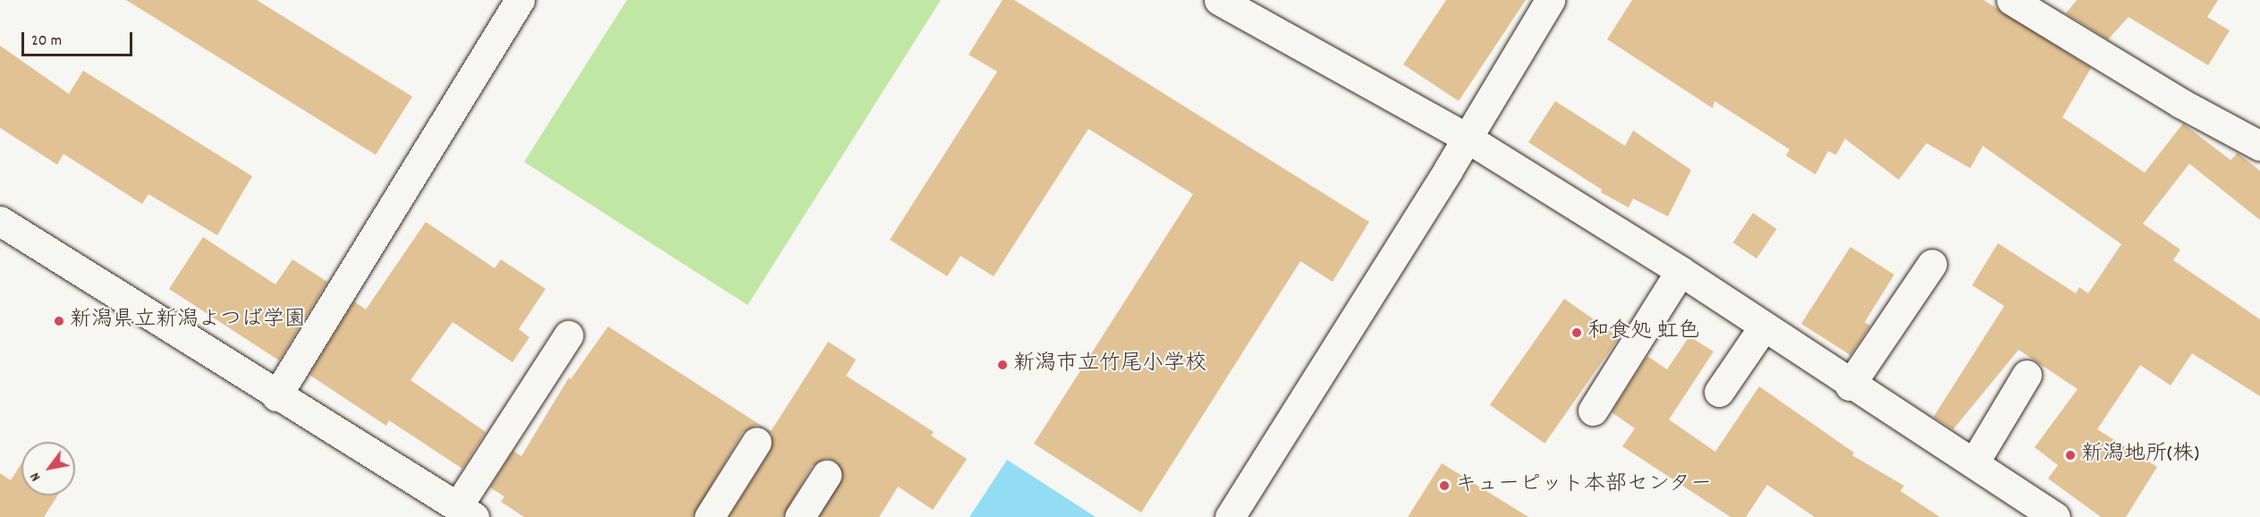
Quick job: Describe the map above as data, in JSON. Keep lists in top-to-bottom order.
{
  "places": [
    "新潟県立新潟よつば学園",
    "和食処 虹色",
    "新潟市立竹尾小学校",
    "新潟地所(株)",
    "キューピット本部センター"
  ],
  "scale_bar": "20 m",
  "north": "bottom left"
}
